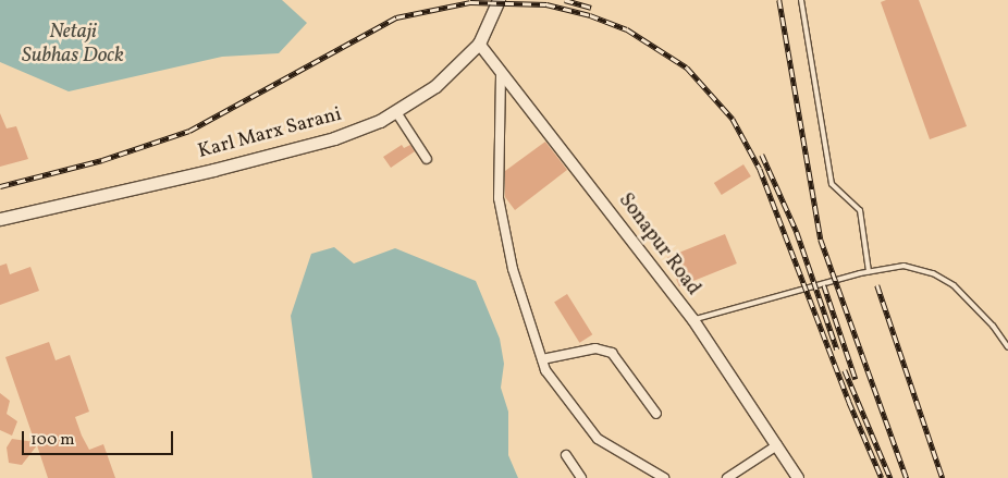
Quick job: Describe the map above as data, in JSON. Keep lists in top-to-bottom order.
{
  "streets": {
    "main road": ["Karl Marx Sarani"],
    "street": ["Sonapur Road"]
  },
  "crossings": [
    ["Karl Marx Sarani", "Sonapur Road"]
  ],
  "water": ["Netaji Subhas Dock"],
  "scale_bar": "100 m"
}
